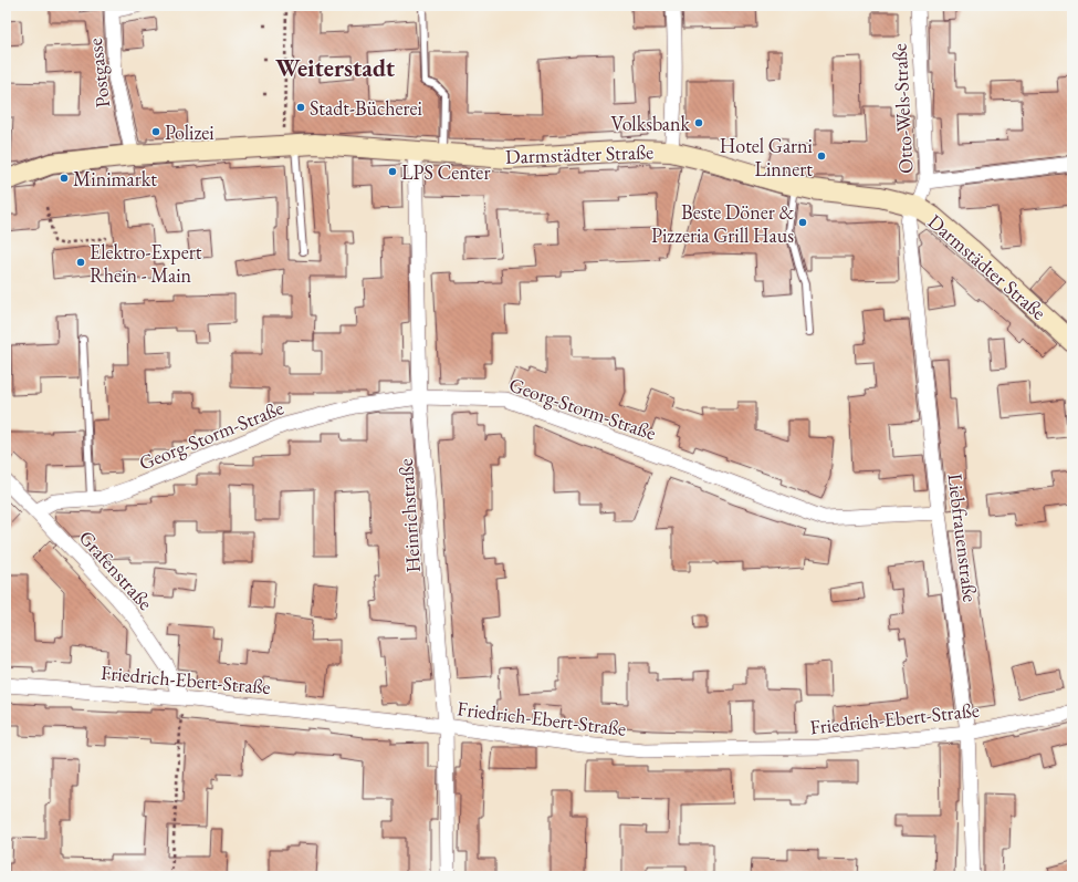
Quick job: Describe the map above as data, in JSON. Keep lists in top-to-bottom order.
{
  "streets": {
    "street": [
      "Postgasse",
      "Otto-Wels-Straße",
      "Darmstädter Straße",
      "Georg-Storm-Straße",
      "Heinrichstraße",
      "Liebfrauenstraße",
      "Grafenstraße",
      "Friedrich-Ebert-Straße"
    ]
  },
  "crossings": [
    ["Postgasse", "Darmstädter Straße"],
    ["Otto-Wels-Straße", "Darmstädter Straße"],
    ["Otto-Wels-Straße", "Liebfrauenstraße"],
    ["Darmstädter Straße", "Heinrichstraße"],
    ["Darmstädter Straße", "Liebfrauenstraße"],
    ["Georg-Storm-Straße", "Heinrichstraße"],
    ["Georg-Storm-Straße", "Liebfrauenstraße"],
    ["Georg-Storm-Straße", "Grafenstraße"],
    ["Heinrichstraße", "Friedrich-Ebert-Straße"],
    ["Liebfrauenstraße", "Friedrich-Ebert-Straße"],
    ["Grafenstraße", "Friedrich-Ebert-Straße"]
  ],
  "districts": ["Weiterstadt"],
  "places": [
    "Stadt-Bücherei",
    "Volksbank",
    "Polizei",
    "Hotel Garni Linnert",
    "LPS Center",
    "Minimarkt",
    "Beste Döner & Pizzeria Grill Haus",
    "Elektro-Expert Rhein - Main"
  ]
}
